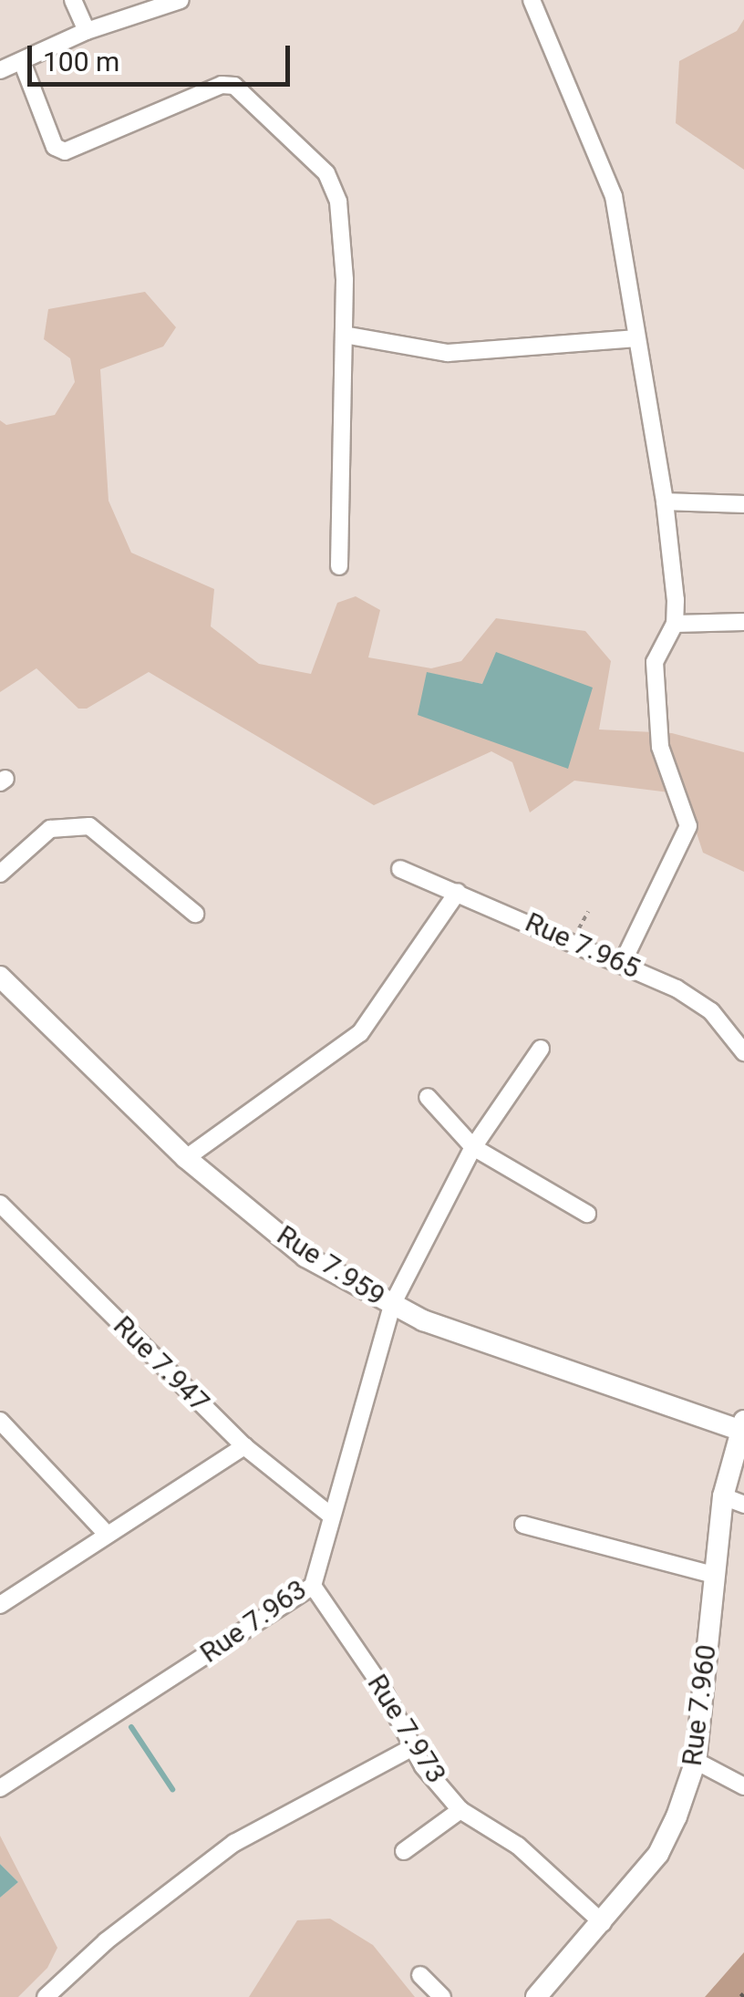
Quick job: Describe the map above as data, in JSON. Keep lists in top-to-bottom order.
{
  "streets": {
    "street": [
      "Rue 7.965",
      "Rue 7.959",
      "Rue 7.947",
      "Rue 7.963",
      "Rue 7.960",
      "Rue 7.973"
    ]
  },
  "crossings": [
    ["Rue 7.959", "Rue 7.963"],
    ["Rue 7.959", "Rue 7.960"],
    ["Rue 7.947", "Rue 7.963"],
    ["Rue 7.963", "Rue 7.973"],
    ["Rue 7.960", "Rue 7.973"]
  ],
  "scale_bar": "100 m"
}
